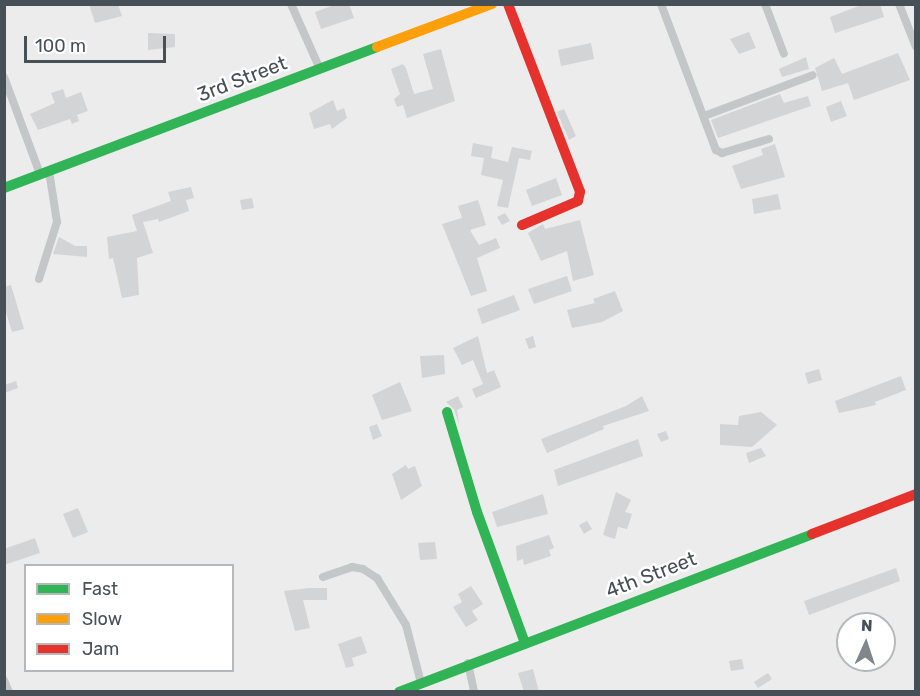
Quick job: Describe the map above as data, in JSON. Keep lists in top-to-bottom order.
{
  "streets": {
    "street": ["3rd Street", "4th Street"]
  },
  "legend": ["Fast", "Slow", "Jam"],
  "scale_bar": "100 m",
  "north": "top"
}
